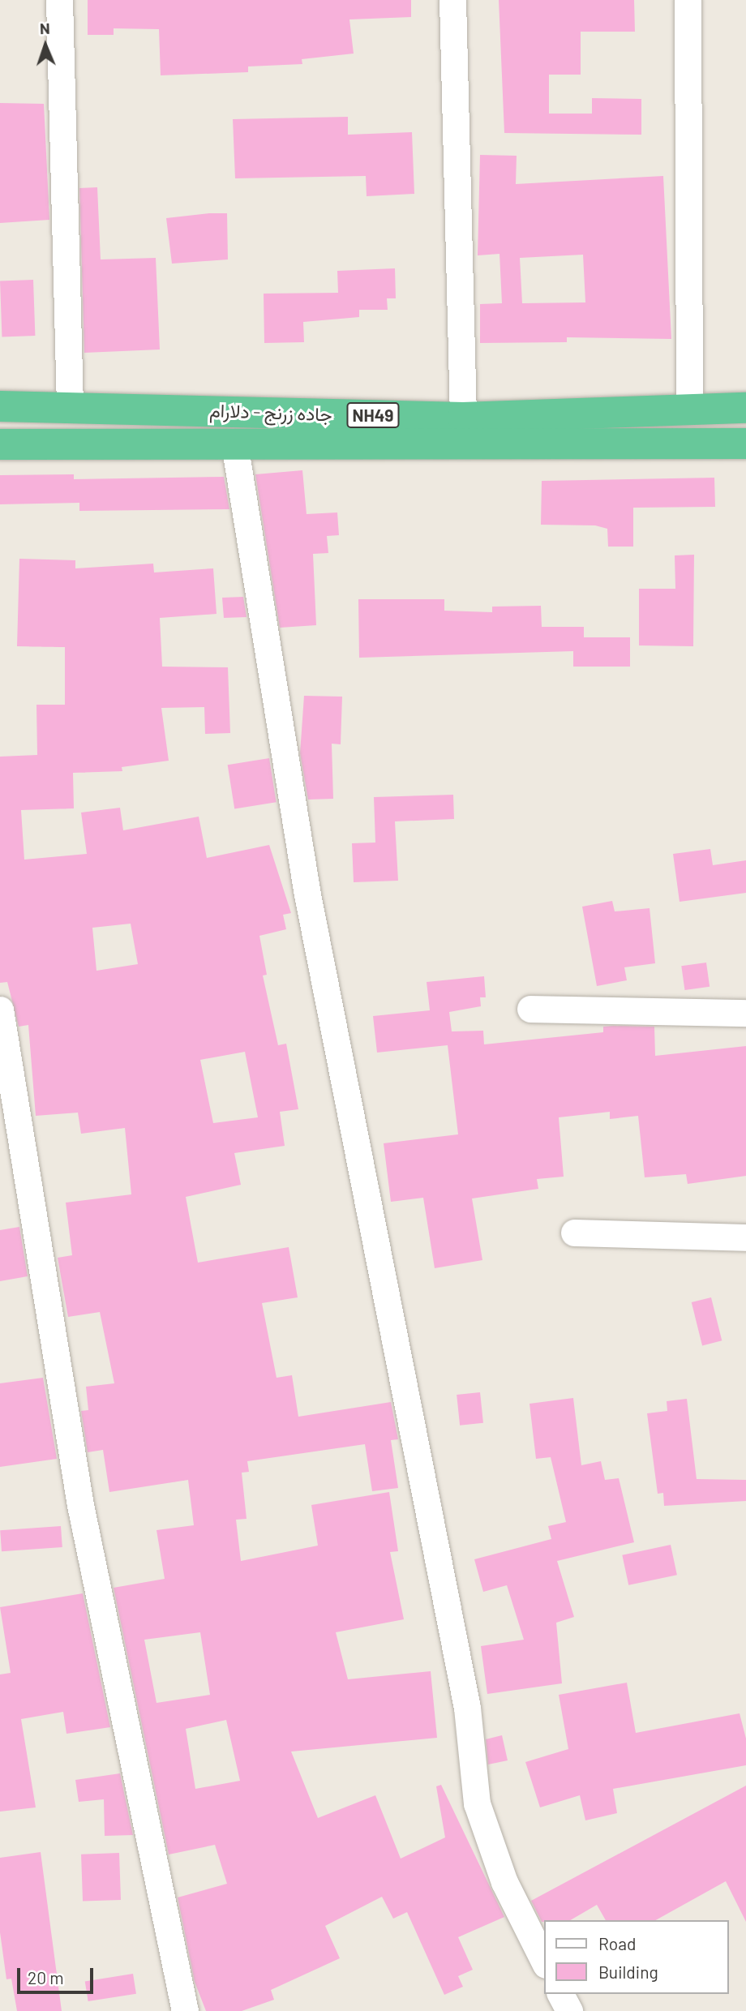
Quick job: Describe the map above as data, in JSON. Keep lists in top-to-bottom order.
{
  "streets": {
    "highway": ["جاده زرنج - دلارام", "NH49"]
  },
  "legend": ["Road", "Building"],
  "scale_bar": "20 m",
  "north": "top"
}
